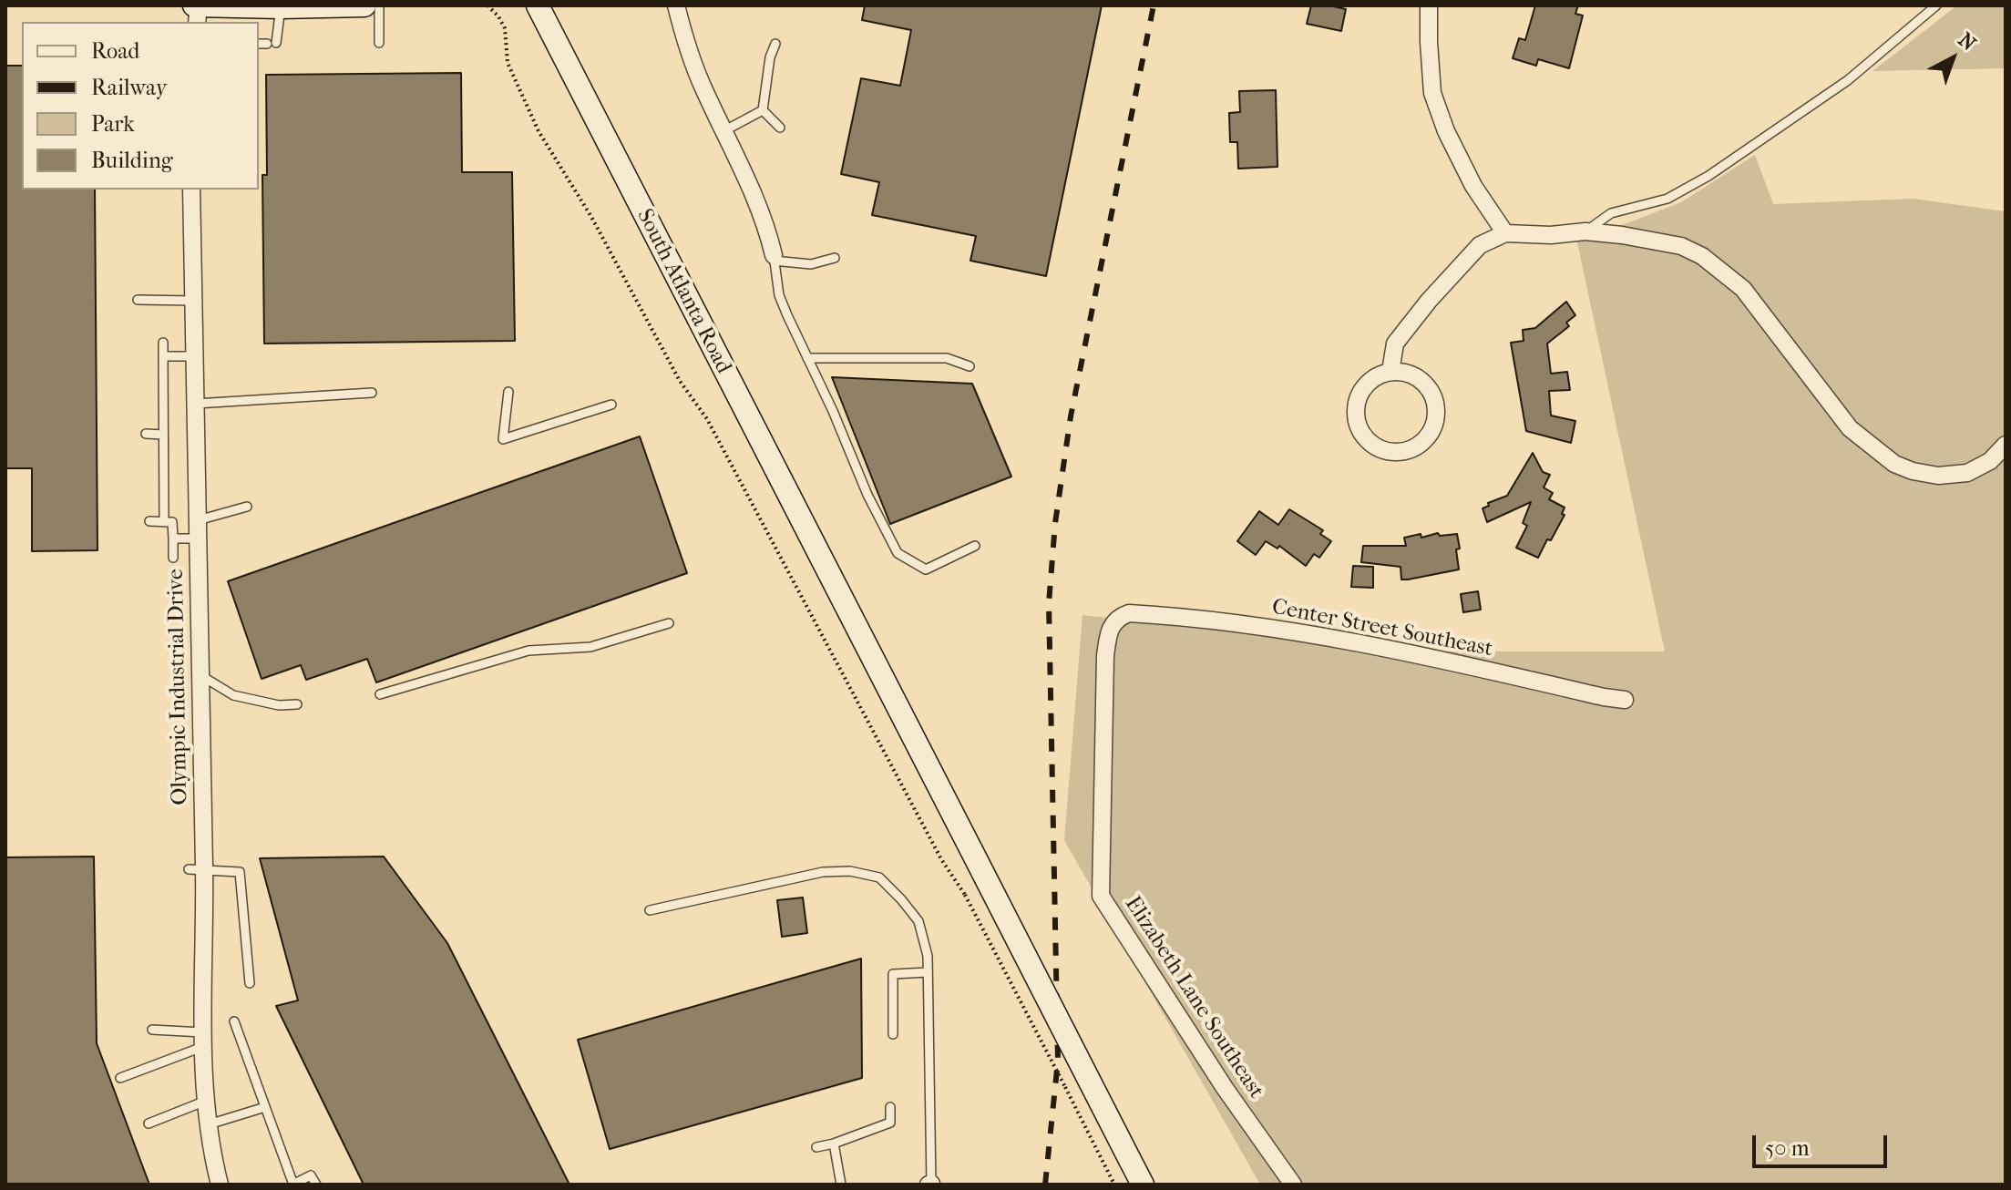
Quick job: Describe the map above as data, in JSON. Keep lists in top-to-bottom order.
{
  "streets": {
    "main road": ["South Atlanta Road"],
    "street": ["Center Street Southeast", "Olympic Industrial Drive", "Elizabeth Lane Southeast"]
  },
  "crossings": [
    ["Center Street Southeast", "Elizabeth Lane Southeast"]
  ],
  "legend": [
    "Road",
    "Railway",
    "Park",
    "Building"
  ],
  "scale_bar": "50 m",
  "north": "top right"
}
